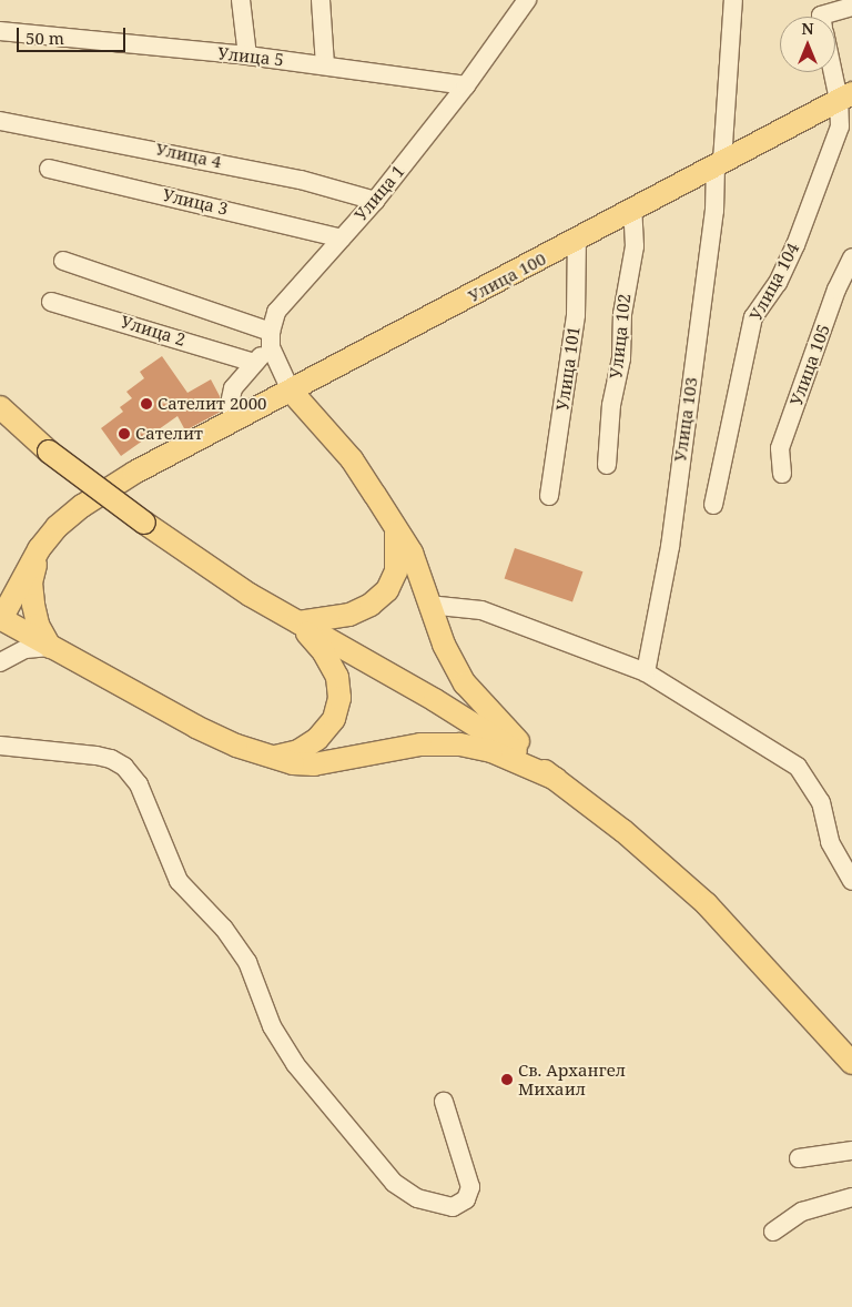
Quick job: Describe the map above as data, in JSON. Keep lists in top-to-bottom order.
{
  "streets": {
    "main road": ["Улица 100"],
    "street": [
      "Улица 5",
      "Улица 4",
      "Улица 1",
      "Улица 3",
      "Улица 104",
      "Улица 2",
      "Улица 102",
      "Улица 105",
      "Улица 101",
      "Улица 103"
    ]
  },
  "crossings": [
    ["Улица 5", "Улица 1"],
    ["Улица 4", "Улица 1"],
    ["Улица 1", "Улица 3"],
    ["Улица 100", "Улица 104"],
    ["Улица 100", "Улица 102"],
    ["Улица 100", "Улица 101"],
    ["Улица 100", "Улица 103"]
  ],
  "places": ["Сателит 2000", "Сателит", "Св. Архангел Михаил"],
  "scale_bar": "50 m",
  "north": "top"
}
